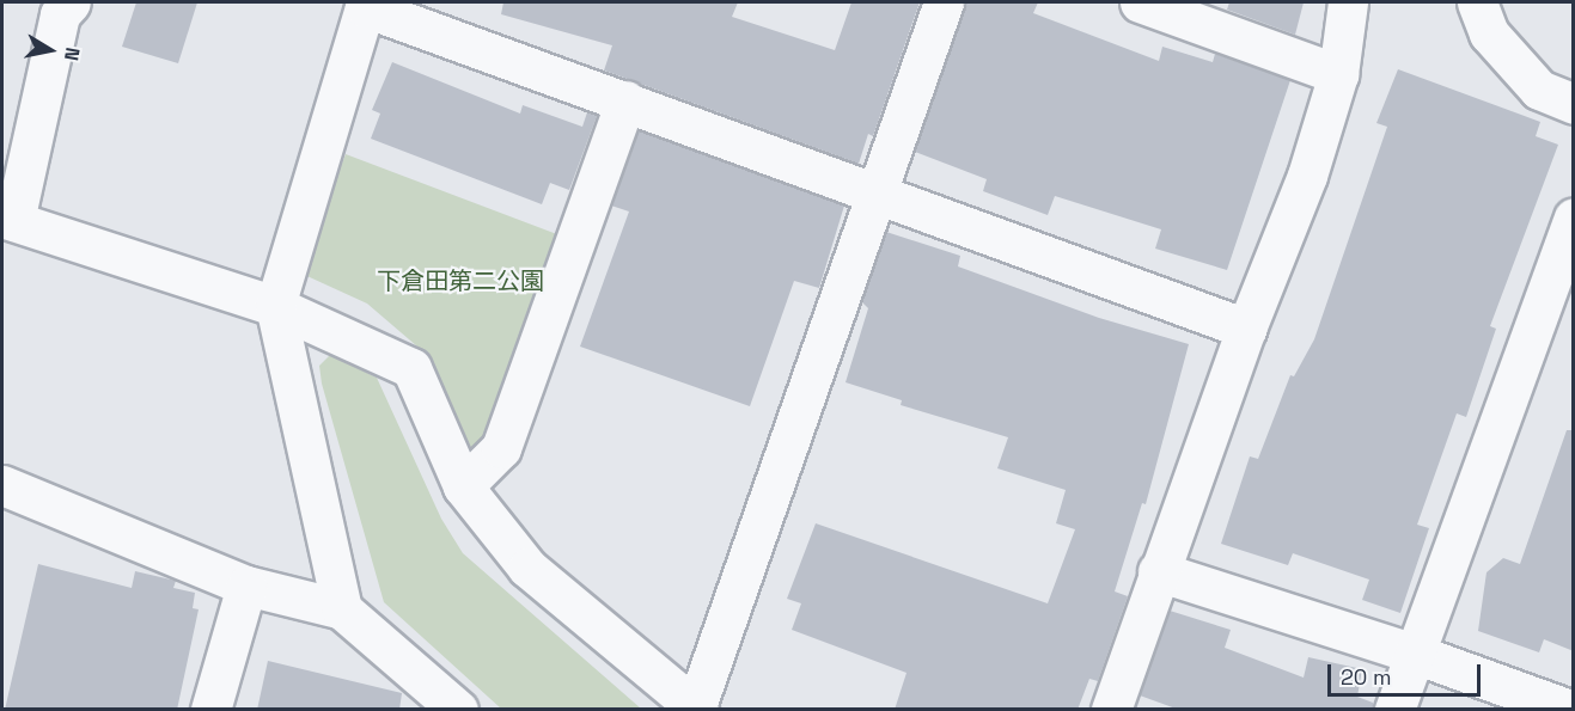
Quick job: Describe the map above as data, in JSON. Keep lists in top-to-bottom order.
{
  "parks": ["下倉田第二公園"],
  "scale_bar": "20 m",
  "north": "right"
}
